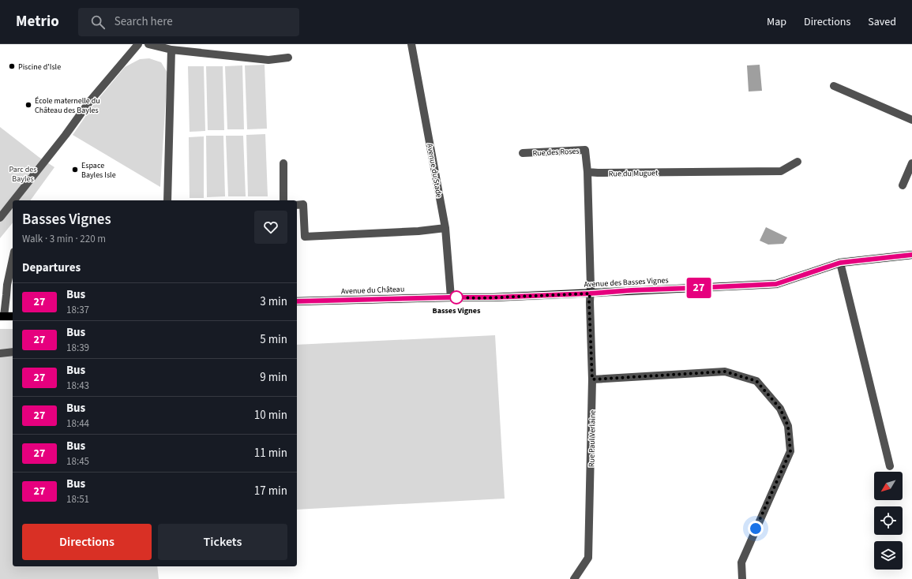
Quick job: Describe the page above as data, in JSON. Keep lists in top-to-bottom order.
{
  "streets": {
    "main road": ["Avenue des Basses Vignes", "Avenue du Château"],
    "street": [
      "Rue des Roses",
      "Avenue du Stade",
      "Rue du Muguet",
      "Rue Paul Verlaine"
    ]
  },
  "crossings": [
    ["Rue des Roses", "Rue du Muguet"],
    ["Avenue du Stade", "Avenue des Basses Vignes"],
    ["Avenue du Stade", "Avenue du Château"],
    ["Avenue des Basses Vignes", "Avenue du Château"],
    ["Avenue des Basses Vignes", "Rue Paul Verlaine"]
  ],
  "parks": ["Parc des Bayles"],
  "places": [
    "Piscine d'Isle",
    "École maternelle du Château des Bayles",
    "Espace Bayles Isle",
    "Basses Vignes"
  ],
  "lines": ["bus line 27"],
  "north": "bottom left",
  "page": {
    "header": "Metrio",
    "search": "Search here",
    "nav": ["Map", "Directions", "Saved"],
    "on_map": "27",
    "heading": [
      ["Basses Vignes", "Walk · 3 min · 220 m"],
      "Departures"
    ],
    "list": [
      {
        "mark": "27",
        "name": "Bus",
        "note": "18:37",
        "value": "3 min"
      },
      {
        "mark": "27",
        "name": "Bus",
        "note": "18:39",
        "value": "5 min"
      },
      {
        "mark": "27",
        "name": "Bus",
        "note": "18:43",
        "value": "9 min"
      },
      {
        "mark": "27",
        "name": "Bus",
        "note": "18:44",
        "value": "10 min"
      },
      {
        "mark": "27",
        "name": "Bus",
        "note": "18:45",
        "value": "11 min"
      },
      {
        "mark": "27",
        "name": "Bus",
        "note": "18:51",
        "value": "17 min"
      }
    ],
    "buttons": ["Directions", "Tickets"]
  }
}
